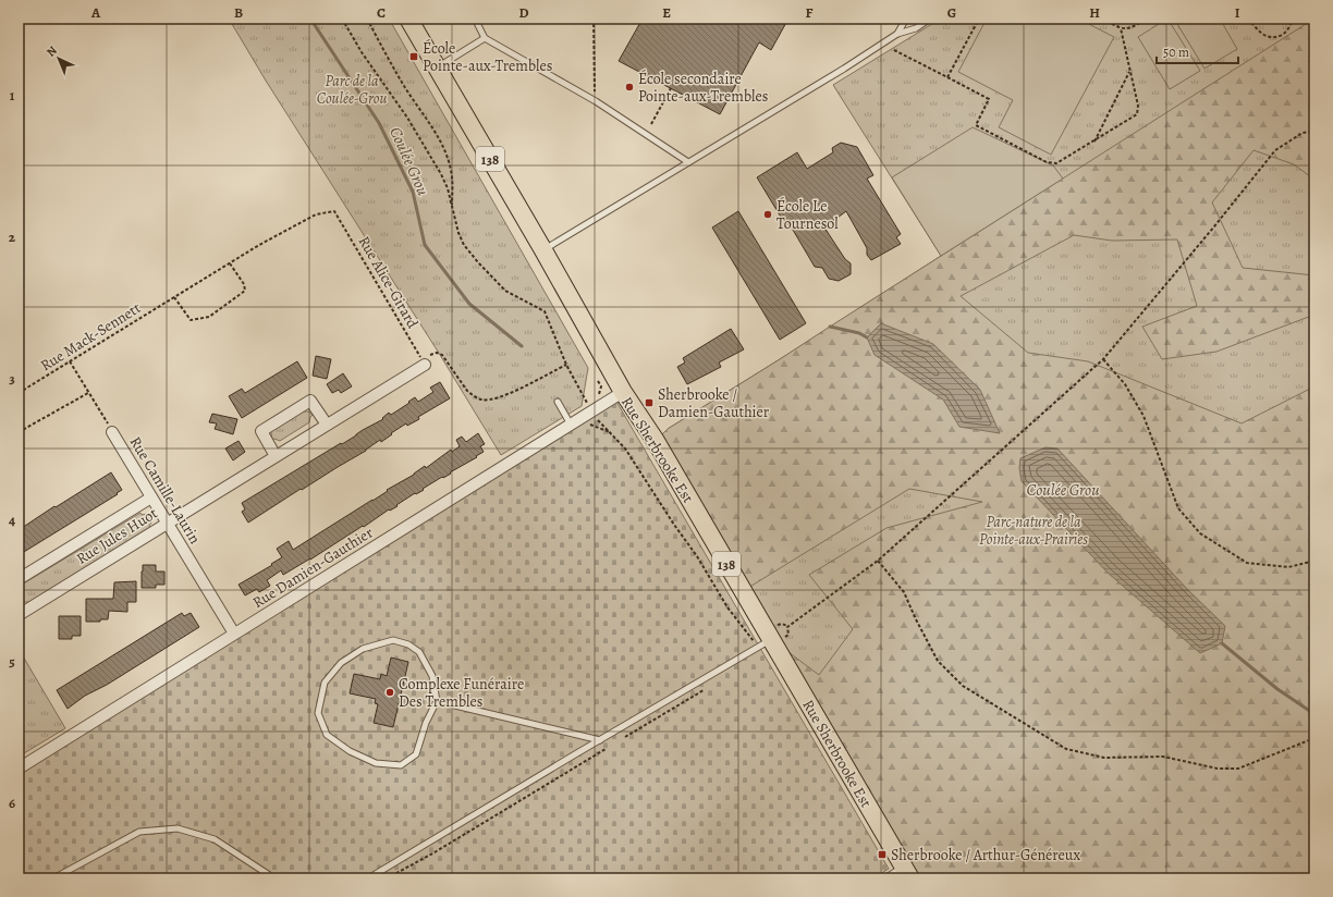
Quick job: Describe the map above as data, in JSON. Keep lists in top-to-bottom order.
{
  "streets": {
    "main road": ["138", "Rue Sherbrooke Est"],
    "street": ["Rue Camille-Laurin", "Rue Jules Huot", "Rue Damien-Gauthier"],
    "path": ["Rue Alice-Girard", "Rue Mack-Sennett"]
  },
  "crossings": [
    ["Rue Alice-Girard", "Rue Mack-Sennett"],
    ["Rue Alice-Girard", "Rue Jules Huot"],
    ["Rue Mack-Sennett", "Rue Camille-Laurin"],
    ["Rue Sherbrooke Est", "Rue Damien-Gauthier"],
    ["Rue Camille-Laurin", "Rue Jules Huot"],
    ["Rue Camille-Laurin", "Rue Damien-Gauthier"]
  ],
  "water": ["Coulée Grou"],
  "parks": ["Parc de la Coulée-Grou", "Parc-nature de la Pointe-aux-Prairies"],
  "places": {
    "transit": ["École Pointe-aux-Trembles", "Sherbrooke / Damien-Gauthier", "Sherbrooke / Arthur-Généreux"],
    "other": ["École secondaire Pointe-aux-Trembles", "École Le Tournesol", "Complexe Funéraire Des Trembles"]
  },
  "scale_bar": "50 m",
  "north": "top left",
  "grid": {
    "columns": [
      "A",
      "B",
      "C",
      "D",
      "E",
      "F",
      "G",
      "H",
      "I"
    ],
    "rows": [
      "1",
      "2",
      "3",
      "4",
      "5",
      "6"
    ]
  }
}
